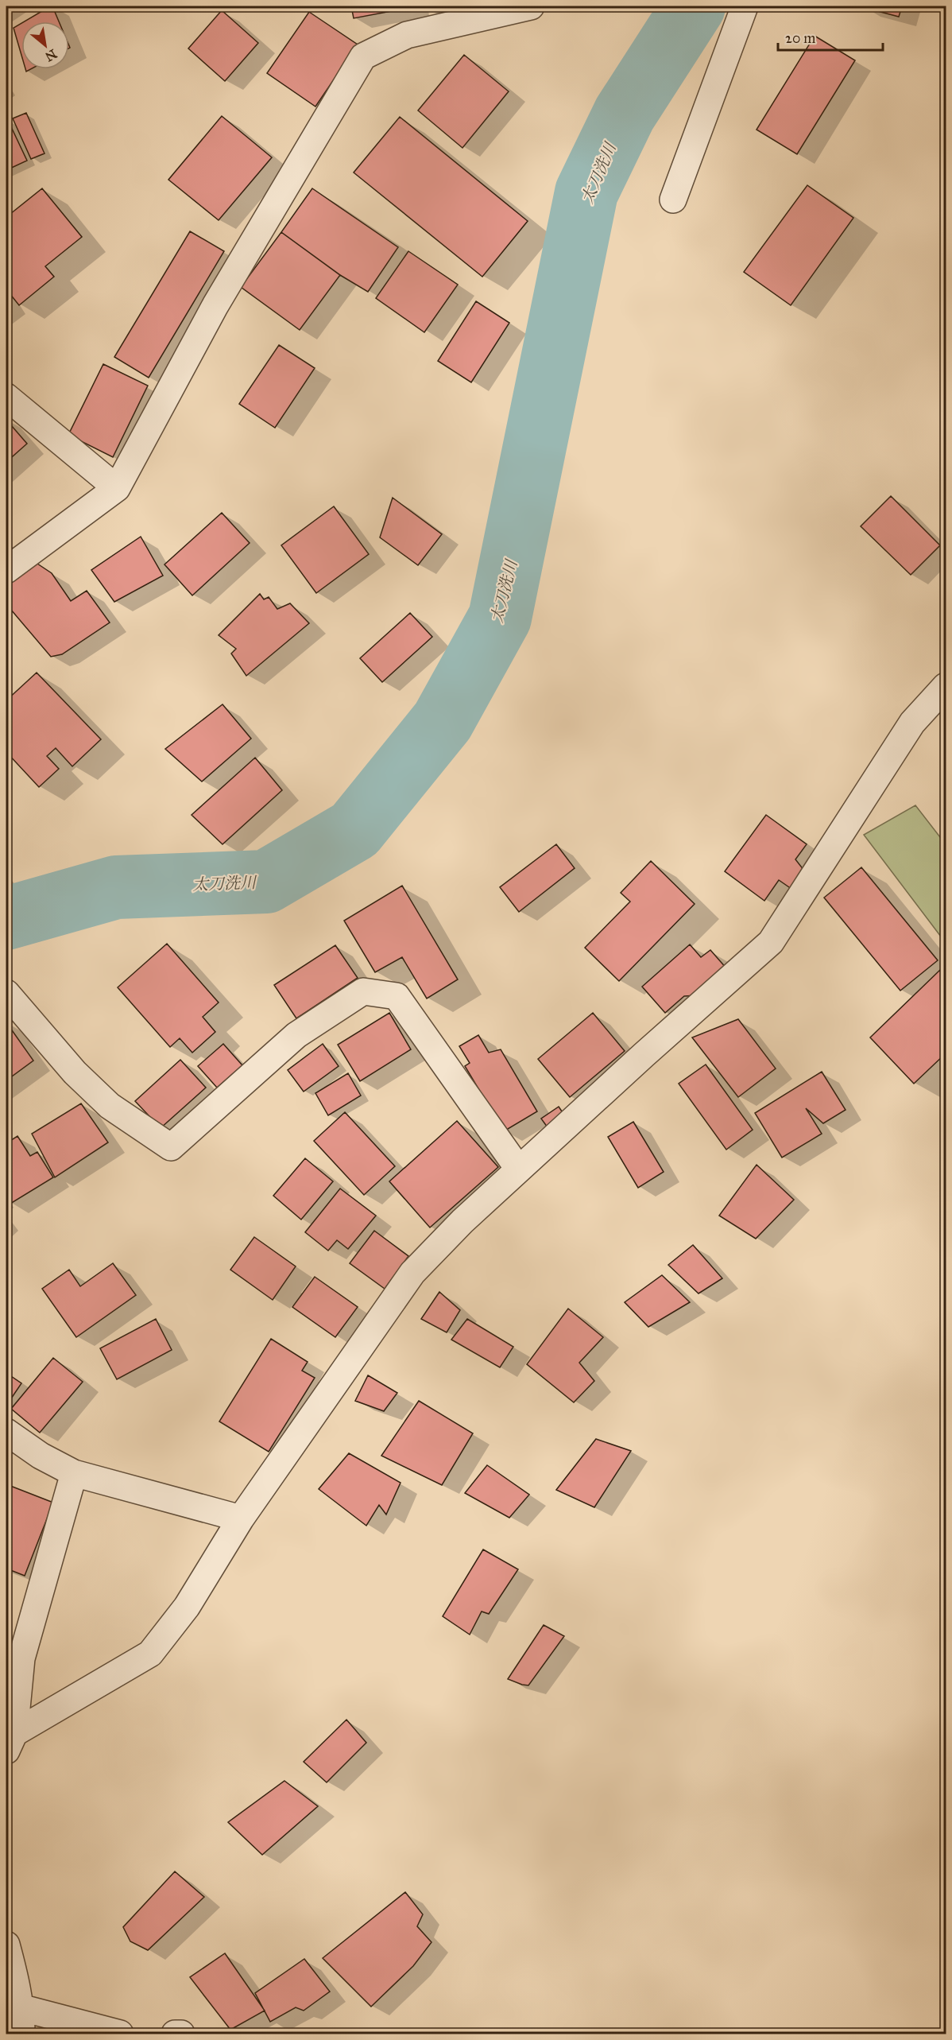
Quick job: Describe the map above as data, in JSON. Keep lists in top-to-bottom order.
{
  "water": ["太刀洗川"],
  "scale_bar": "20 m",
  "north": "bottom right"
}
